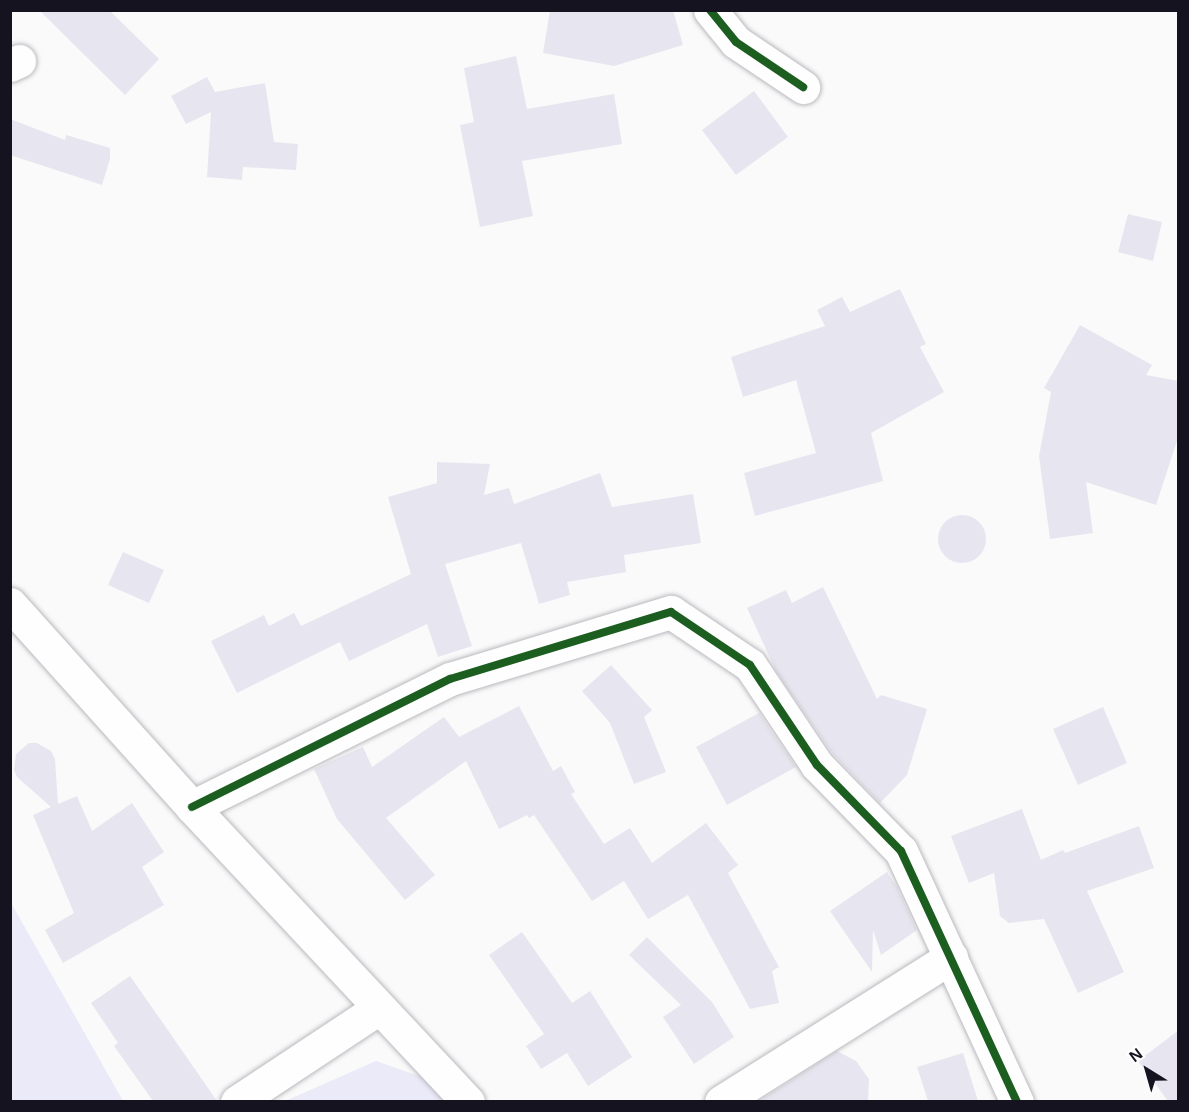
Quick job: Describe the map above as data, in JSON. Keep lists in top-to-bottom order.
{
  "north": "top left"
}
